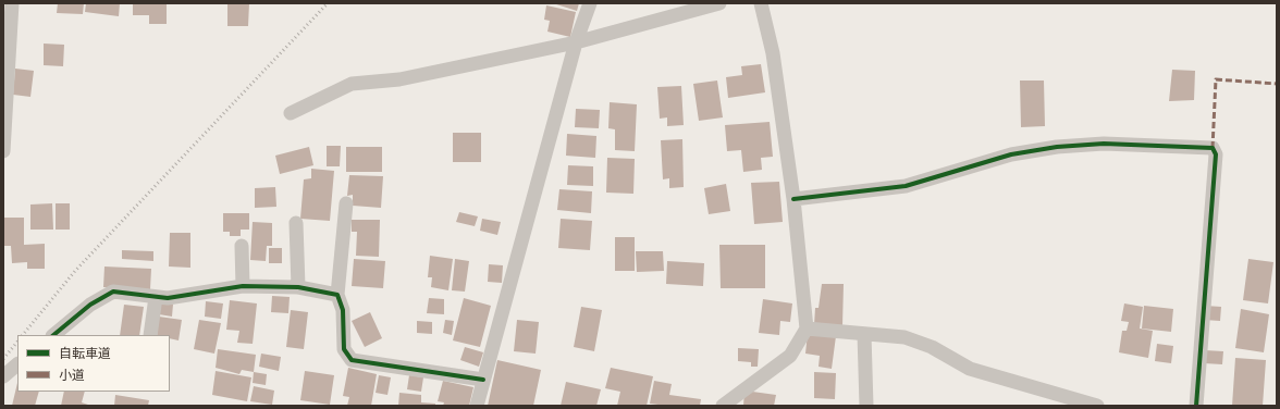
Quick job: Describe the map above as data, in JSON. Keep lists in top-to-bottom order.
{
  "legend": ["自転車道", "小道"]
}
